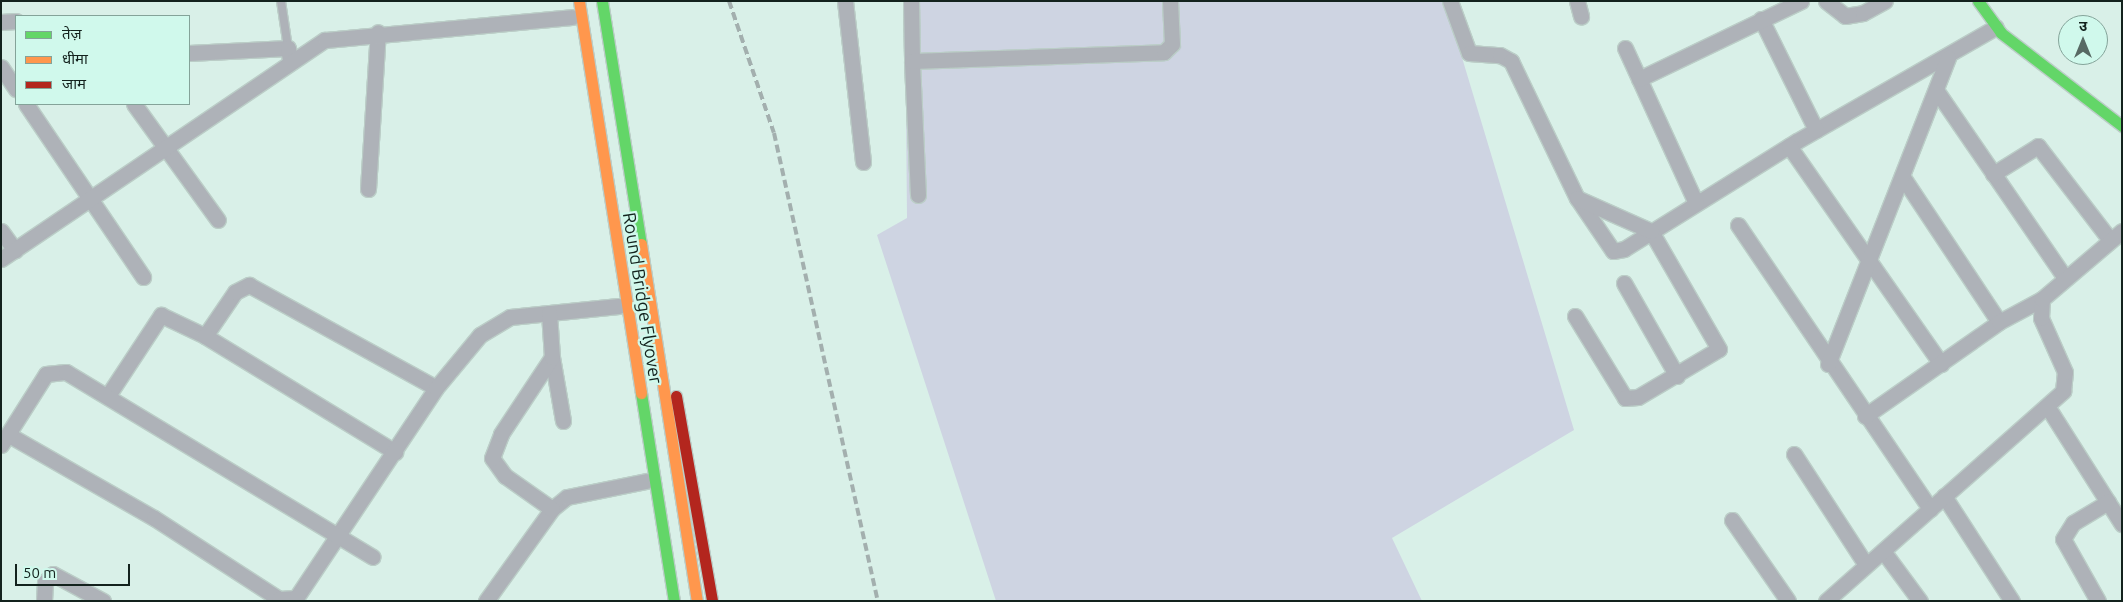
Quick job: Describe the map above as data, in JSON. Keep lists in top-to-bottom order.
{
  "streets": {
    "street": ["Round Bridge Flyover"]
  },
  "legend": ["तेज़", "धीमा", "जाम"],
  "scale_bar": "50 m",
  "north": "top"
}
